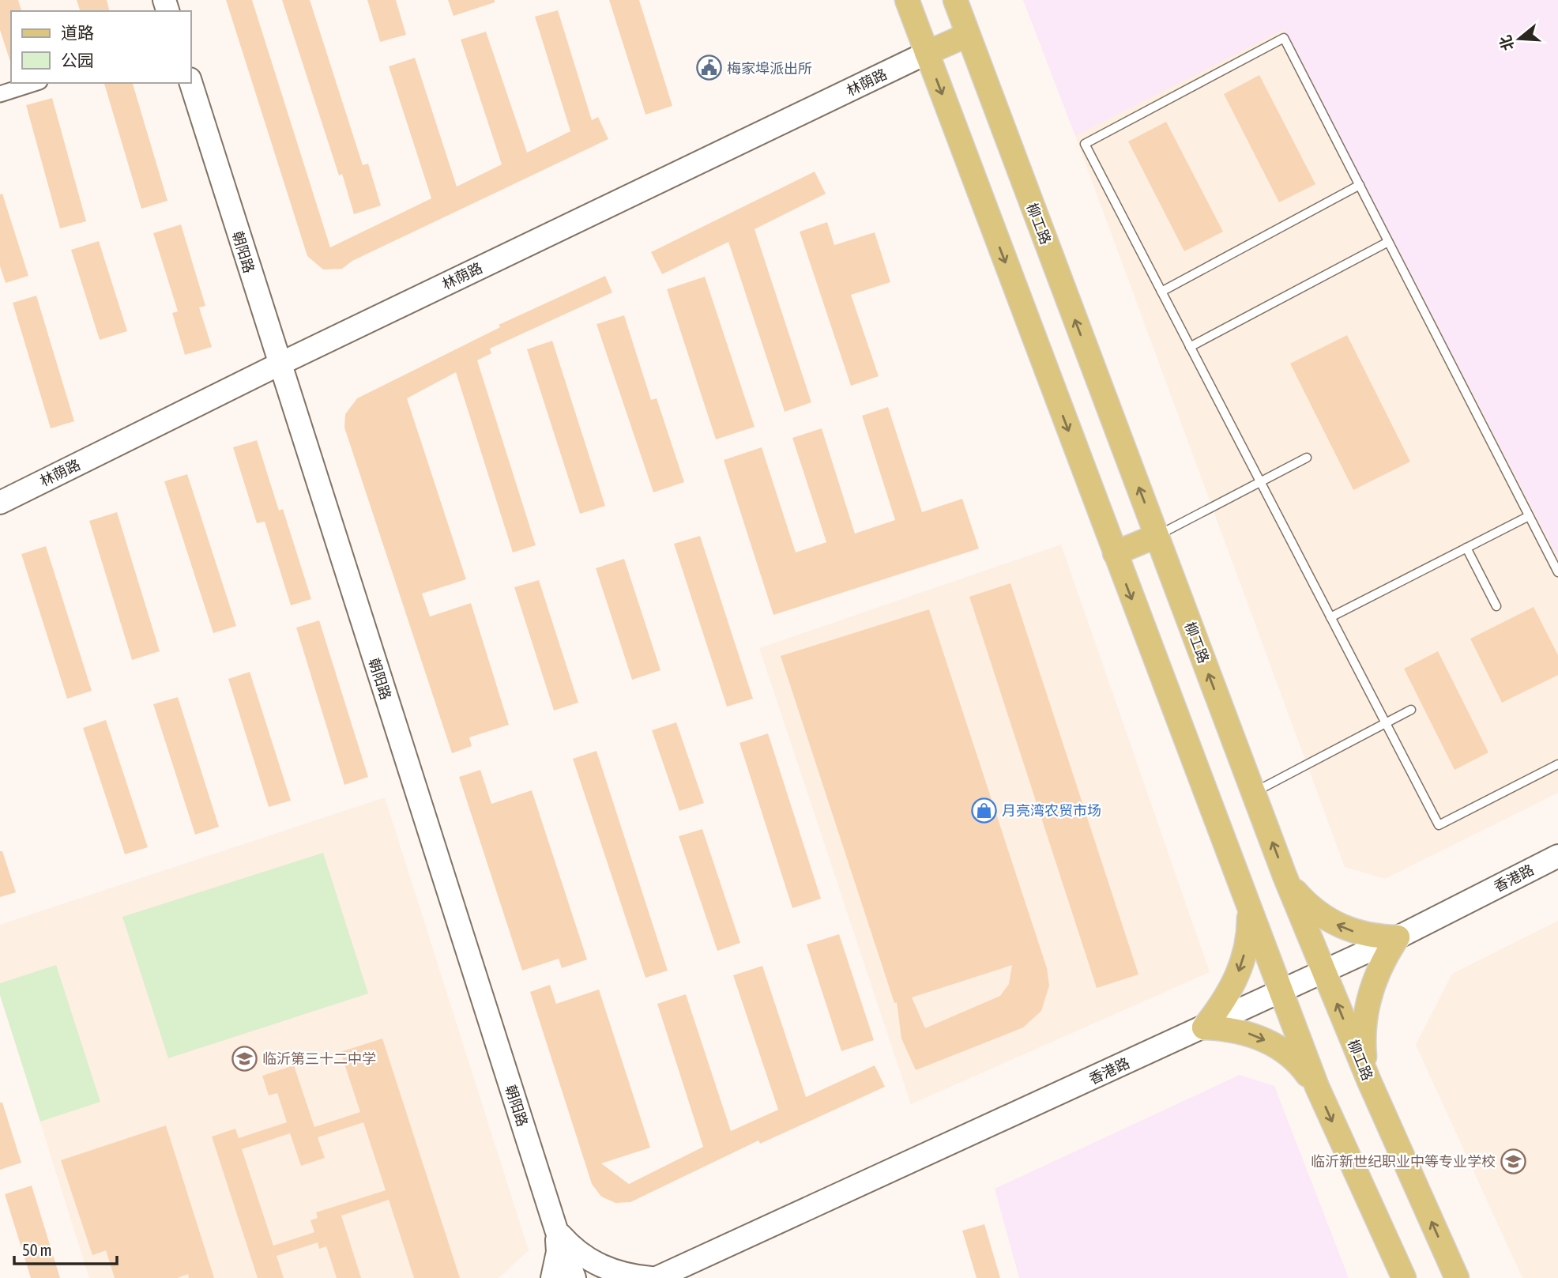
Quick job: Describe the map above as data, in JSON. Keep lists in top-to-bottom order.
{
  "streets": {
    "main road": ["柳工路"],
    "street": ["林荫路", "朝阳路", "香港路"]
  },
  "crossings": [
    ["林荫路", "朝阳路"],
    ["柳工路", "香港路"]
  ],
  "places": {
    "public building": ["梅家埠派出所"],
    "shop": ["月亮湾农贸市场"],
    "school or university": ["临沂第三十二中学", "临沂新世纪职业中等专业学校"]
  },
  "legend": ["道路", "公园"],
  "scale_bar": "50 m",
  "north": "left"
}
